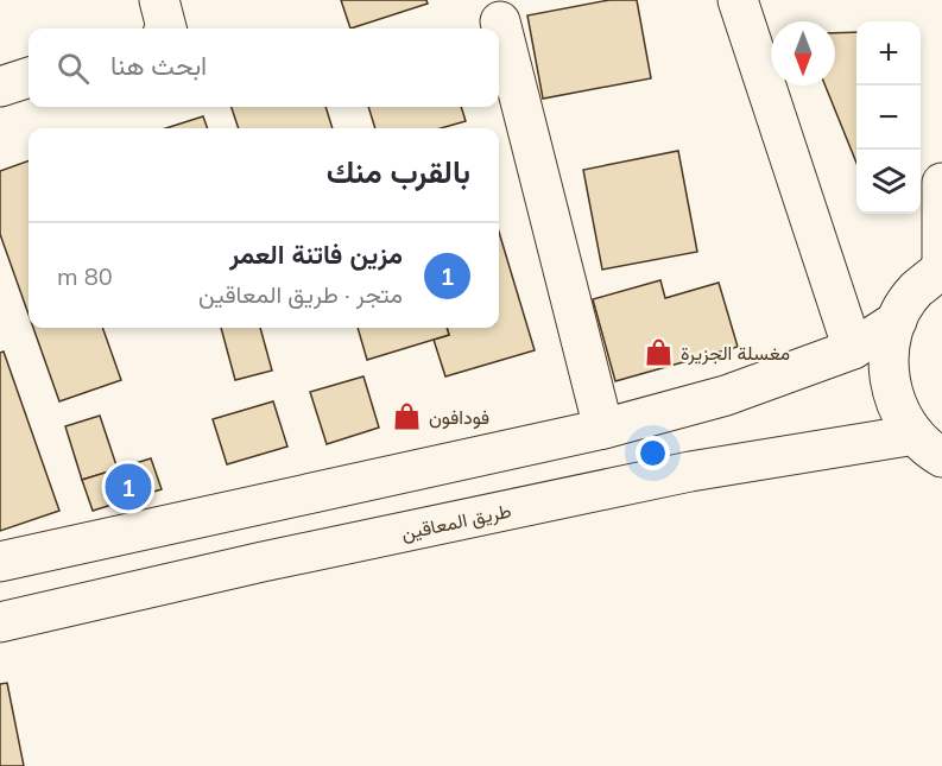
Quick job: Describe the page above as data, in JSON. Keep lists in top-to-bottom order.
{
  "streets": {
    "street": ["طريق المعاقين"]
  },
  "places": {
    "shop": ["مغسلة الجزيرة", "فودافون"]
  },
  "north": "bottom",
  "page": {
    "map_buttons": ["+", "−"],
    "search": "ابحث هنا",
    "heading": "بالقرب منك",
    "list": [
      {
        "mark": "1",
        "name": "مزين فاتنة العمر",
        "note": "متجر · طريق المعاقين",
        "value": "80 m"
      }
    ],
    "pins": "1"
  }
}
